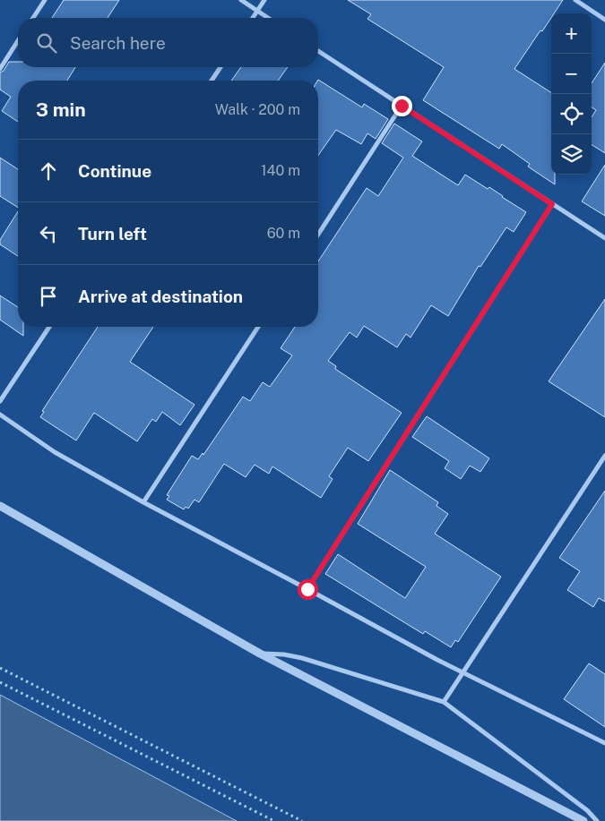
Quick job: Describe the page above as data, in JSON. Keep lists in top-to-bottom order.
{
  "page": {
    "map_buttons": ["+", "−"],
    "search": "Search here",
    "heading": ["3 min", "Walk · 200 m"],
    "list": [
      ["Continue", "140 m"],
      ["Turn left", "60 m"],
      "Arrive at destination"
    ]
  }
}
